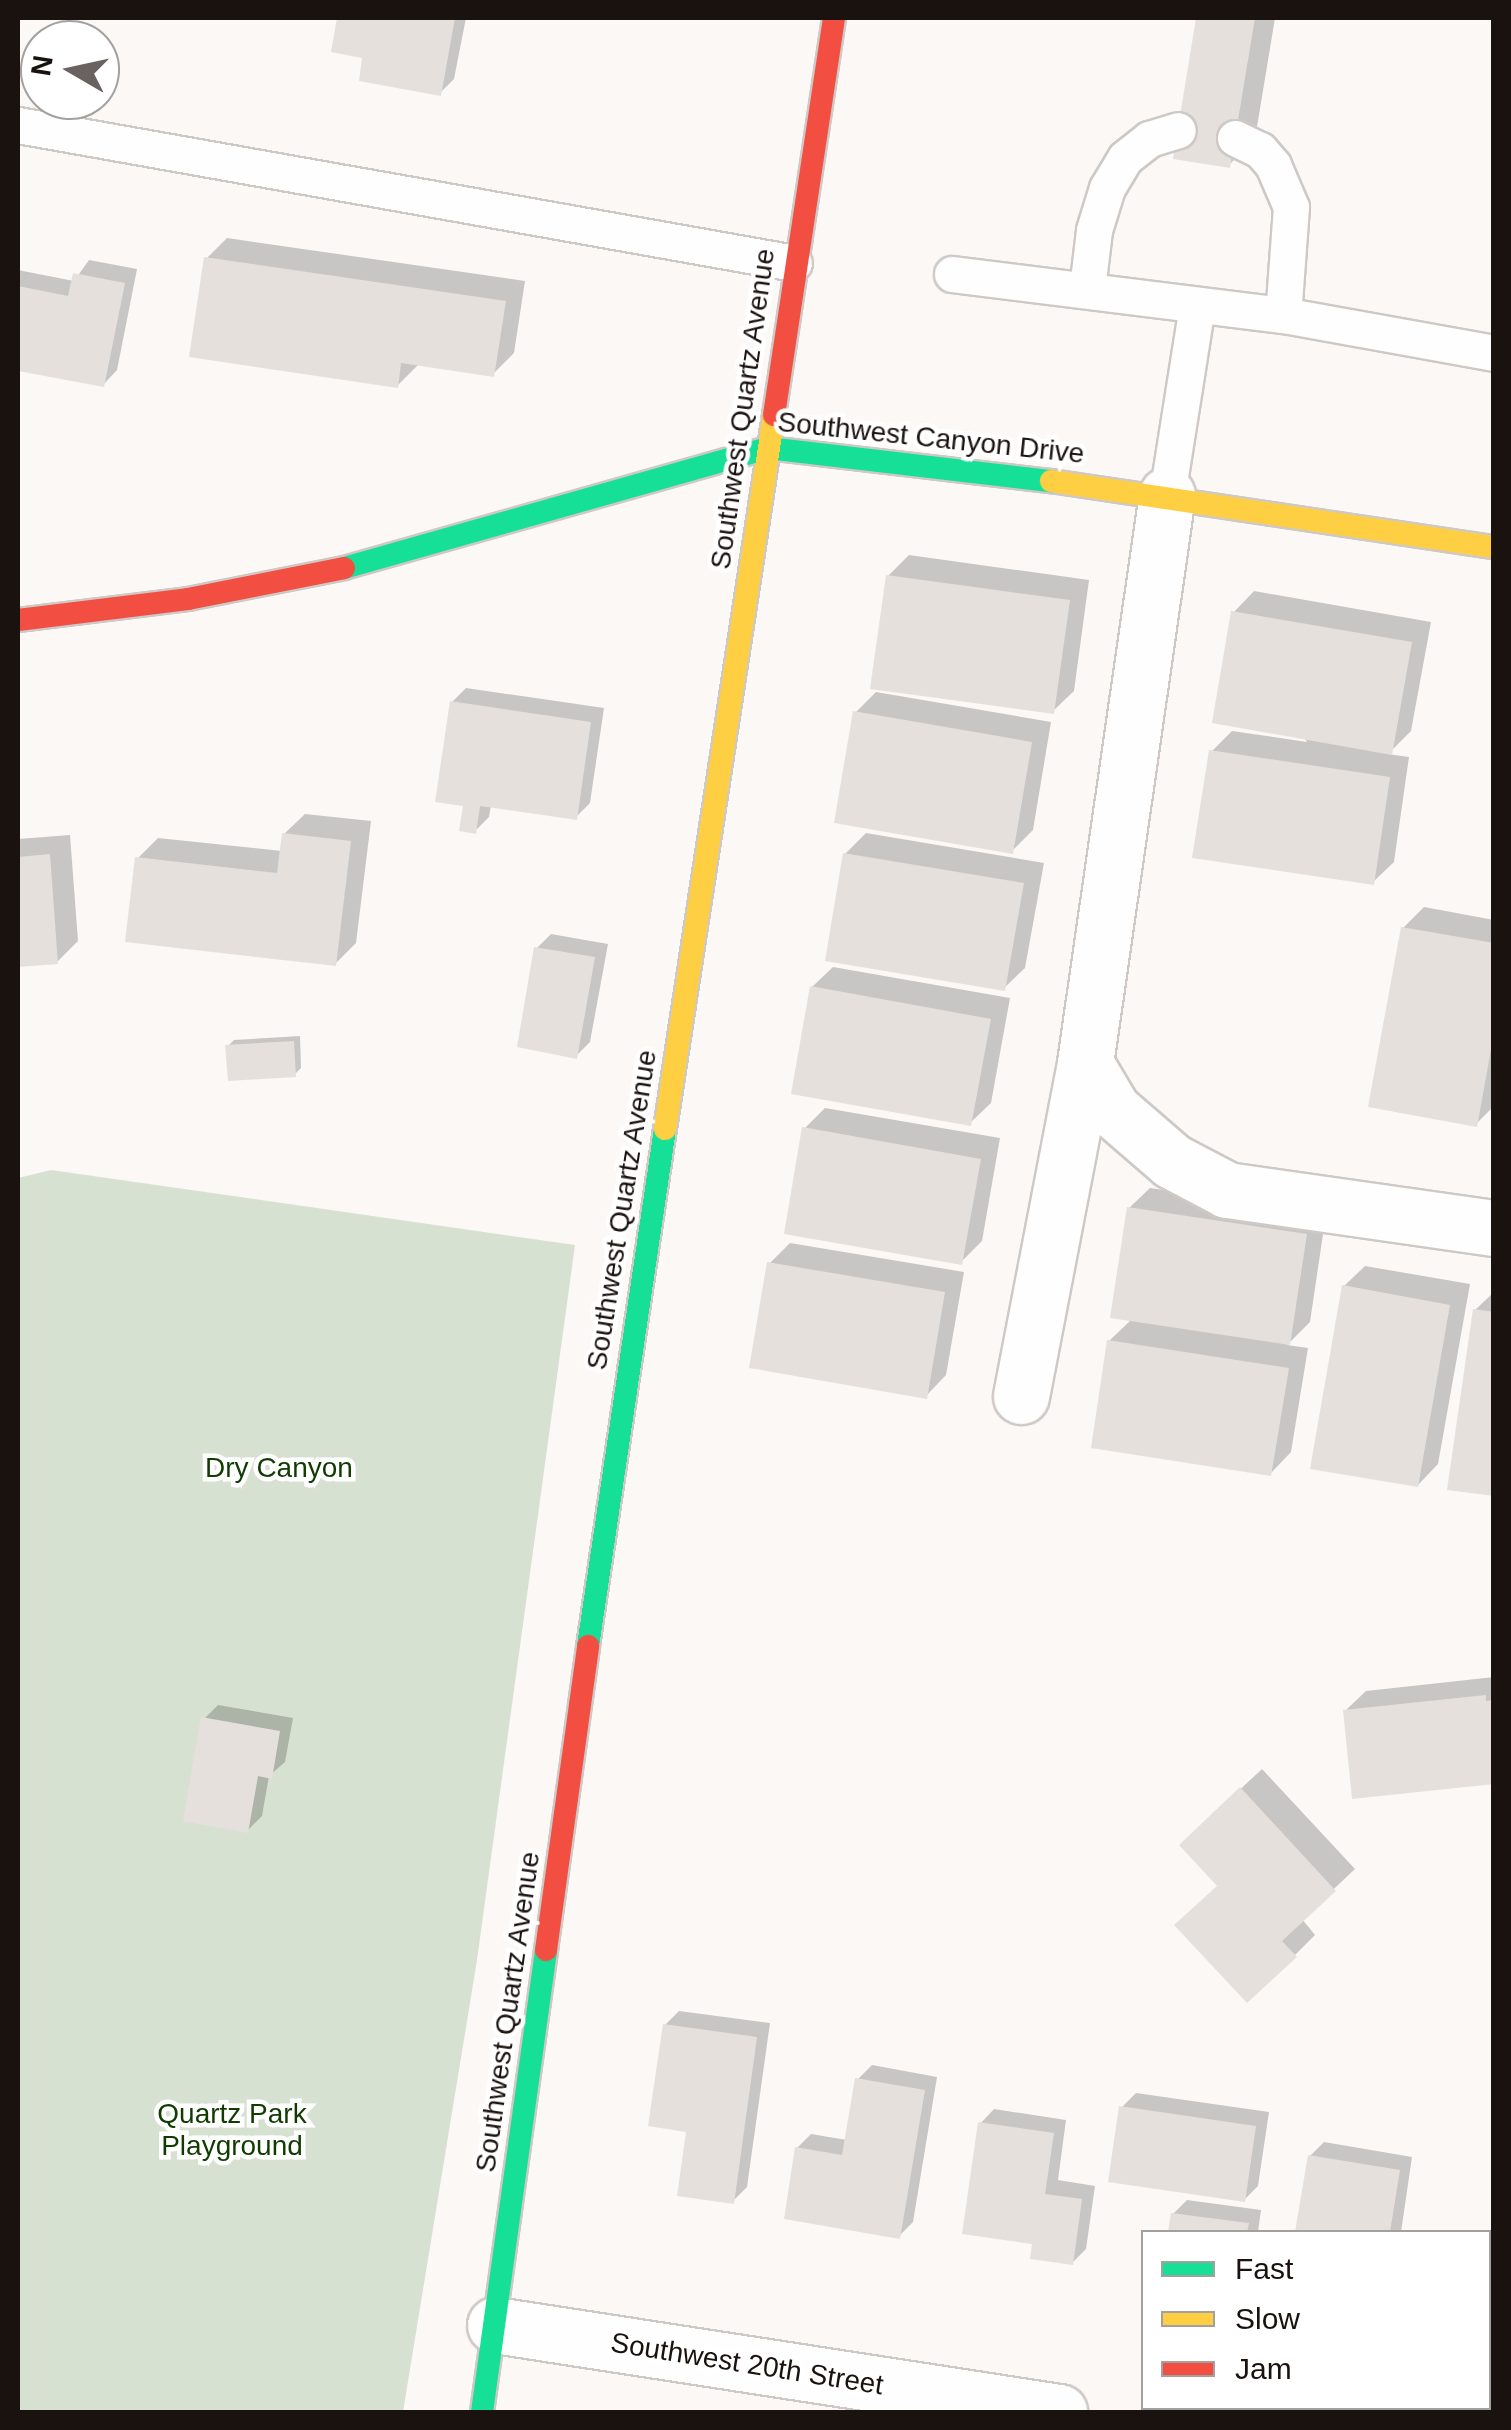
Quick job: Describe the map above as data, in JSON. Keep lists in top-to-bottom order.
{
  "streets": {
    "street": ["Southwest Quartz Avenue", "Southwest Canyon Drive", "Southwest 20th Street"]
  },
  "crossings": [
    ["Southwest Quartz Avenue", "Southwest Canyon Drive"],
    ["Southwest Quartz Avenue", "Southwest 20th Street"]
  ],
  "parks": ["Dry Canyon", "Quartz Park Playground"],
  "legend": ["Fast", "Slow", "Jam"],
  "north": "left"
}
